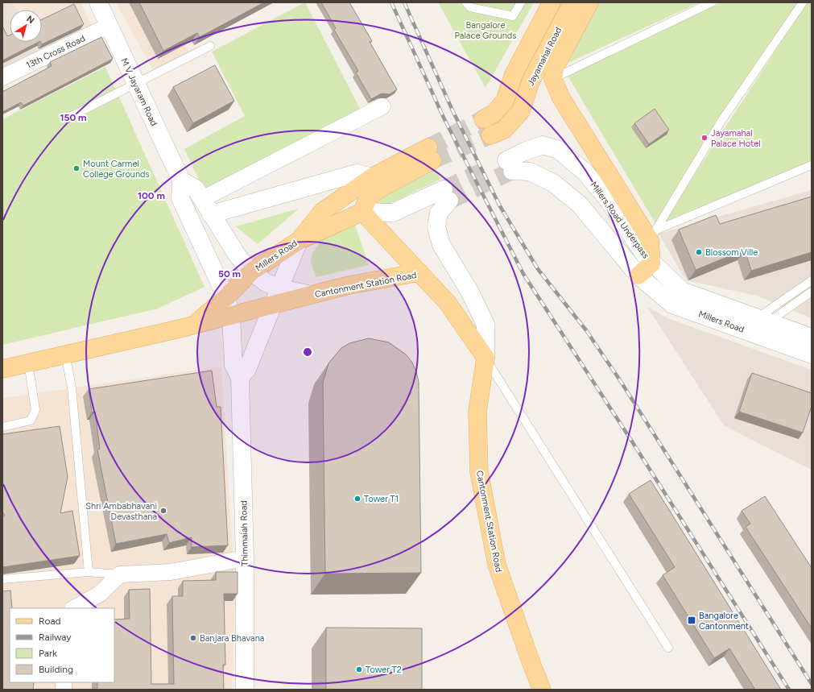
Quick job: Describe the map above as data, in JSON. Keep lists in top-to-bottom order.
{
  "streets": {
    "main road": ["Jayamahal Road", "Millers Road", "Cantonment Station Road"],
    "street": [
      "13th Cross Road",
      "M V Jayaram Road",
      "Millers Road Underpass",
      "Thimmaiah Road"
    ]
  },
  "crossings": [
    ["13th Cross Road", "M V Jayaram Road"],
    ["M V Jayaram Road", "Millers Road"],
    ["M V Jayaram Road", "Cantonment Station Road"],
    ["M V Jayaram Road", "Thimmaiah Road"],
    ["Millers Road Underpass", "Millers Road"],
    ["Millers Road", "Cantonment Station Road"],
    ["Millers Road", "Thimmaiah Road"],
    ["Cantonment Station Road", "Thimmaiah Road"]
  ],
  "parks": ["Bangalore Palace Grounds"],
  "places": {
    "other": [
      "Jayamahal Palace Hotel",
      "Mount Carmel College Grounds",
      "Blossom Ville",
      "Tower T1",
      "Shri Ambabhavani Devasthana",
      "Banjara Bhavana",
      "Tower T2"
    ],
    "transit": ["Bangalore Cantonment"]
  },
  "legend": [
    "Road",
    "Railway",
    "Park",
    "Building"
  ],
  "north": "top right",
  "rings": ["150 m", "100 m", "50 m"]
}
